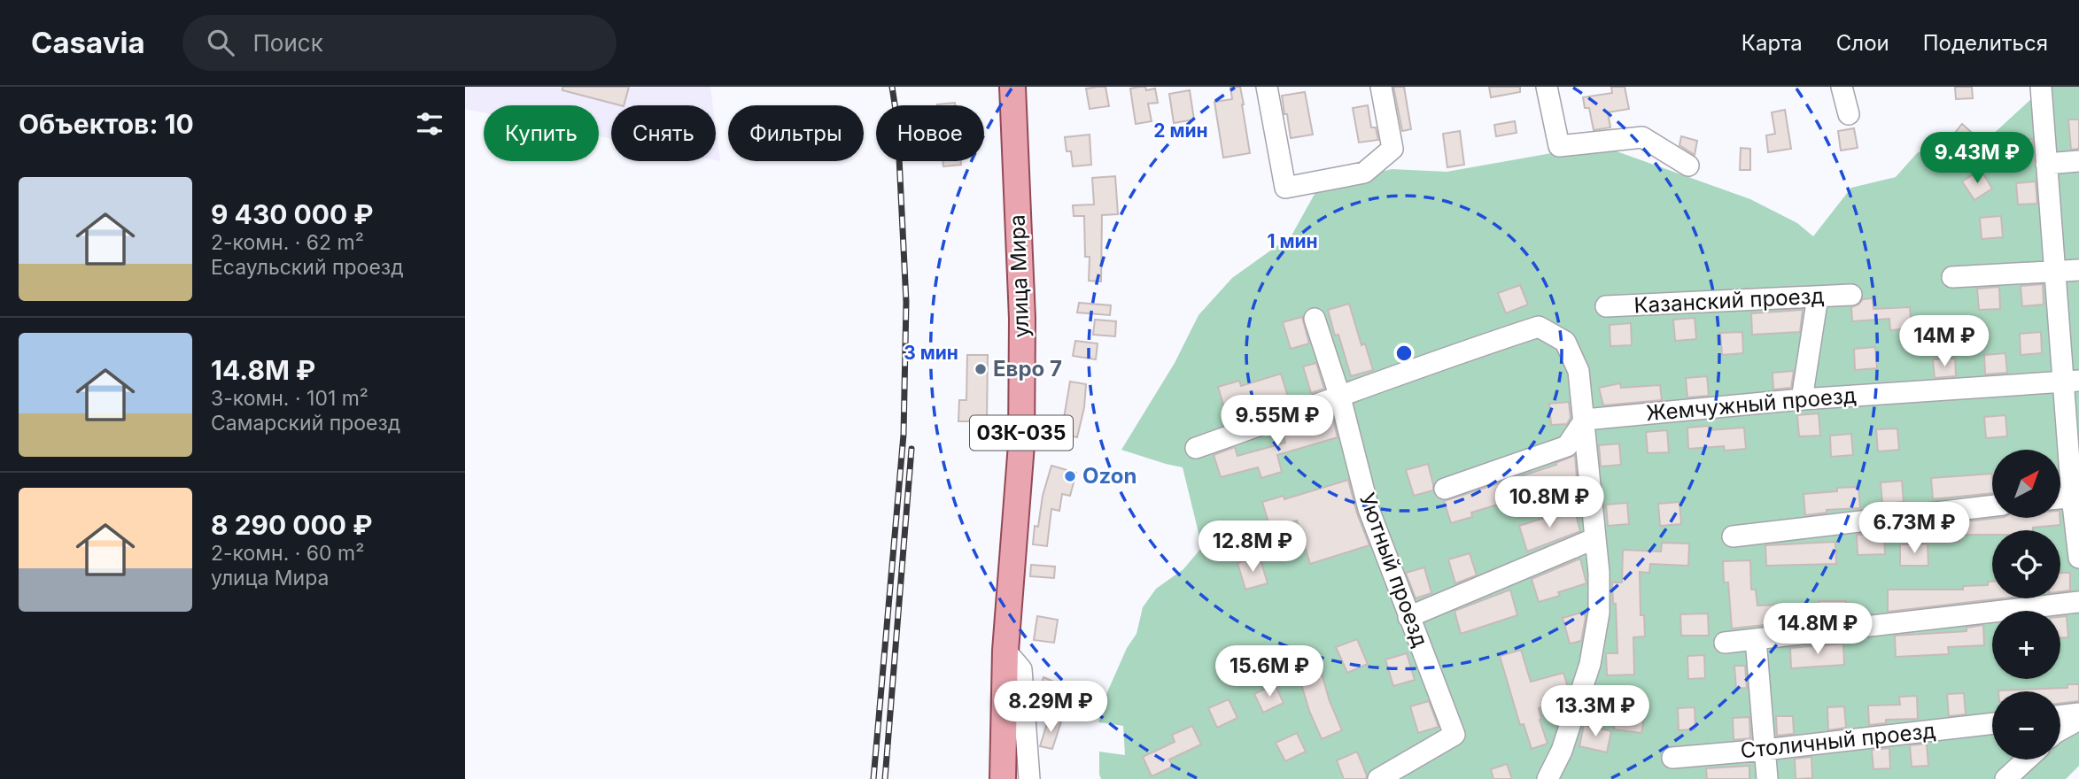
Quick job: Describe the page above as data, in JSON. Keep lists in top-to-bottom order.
{
  "streets": {
    "main road": ["улица Мира", "03К-035"],
    "street": [
      "Казанский проезд",
      "Жемчужный проезд",
      "Уютный проезд",
      "Столичный проезд"
    ]
  },
  "places": ["Евро 7", "Ozon"],
  "north": "top right",
  "page": {
    "header": "Casavia",
    "search": "Поиск",
    "nav": ["Карта", "Слои", "Поделиться"],
    "heading": "Объектов: 10",
    "chip": [
      "Купить",
      "Снять",
      "Фильтры",
      "Новое"
    ],
    "price": [
      "9.43M ₽",
      "14M ₽",
      "9.55M ₽",
      "10.8M ₽",
      "6.73M ₽",
      "12.8M ₽",
      "14.8M ₽",
      "15.6M ₽",
      "8.29M ₽",
      "13.3M ₽"
    ],
    "list": [
      {
        "name": "9 430 000 ₽",
        "note": "2-комн. · 62 m² · Есаульский проезд"
      },
      {
        "name": "14.8M ₽",
        "note": "3-комн. · 101 m² · Самарский проезд"
      },
      {
        "name": "8 290 000 ₽",
        "note": "2-комн. · 60 m² · улица Мира"
      }
    ],
    "map_buttons": ["+", "−"]
  },
  "rings": ["2 мин", "1 мин", "3 мин"]
}
